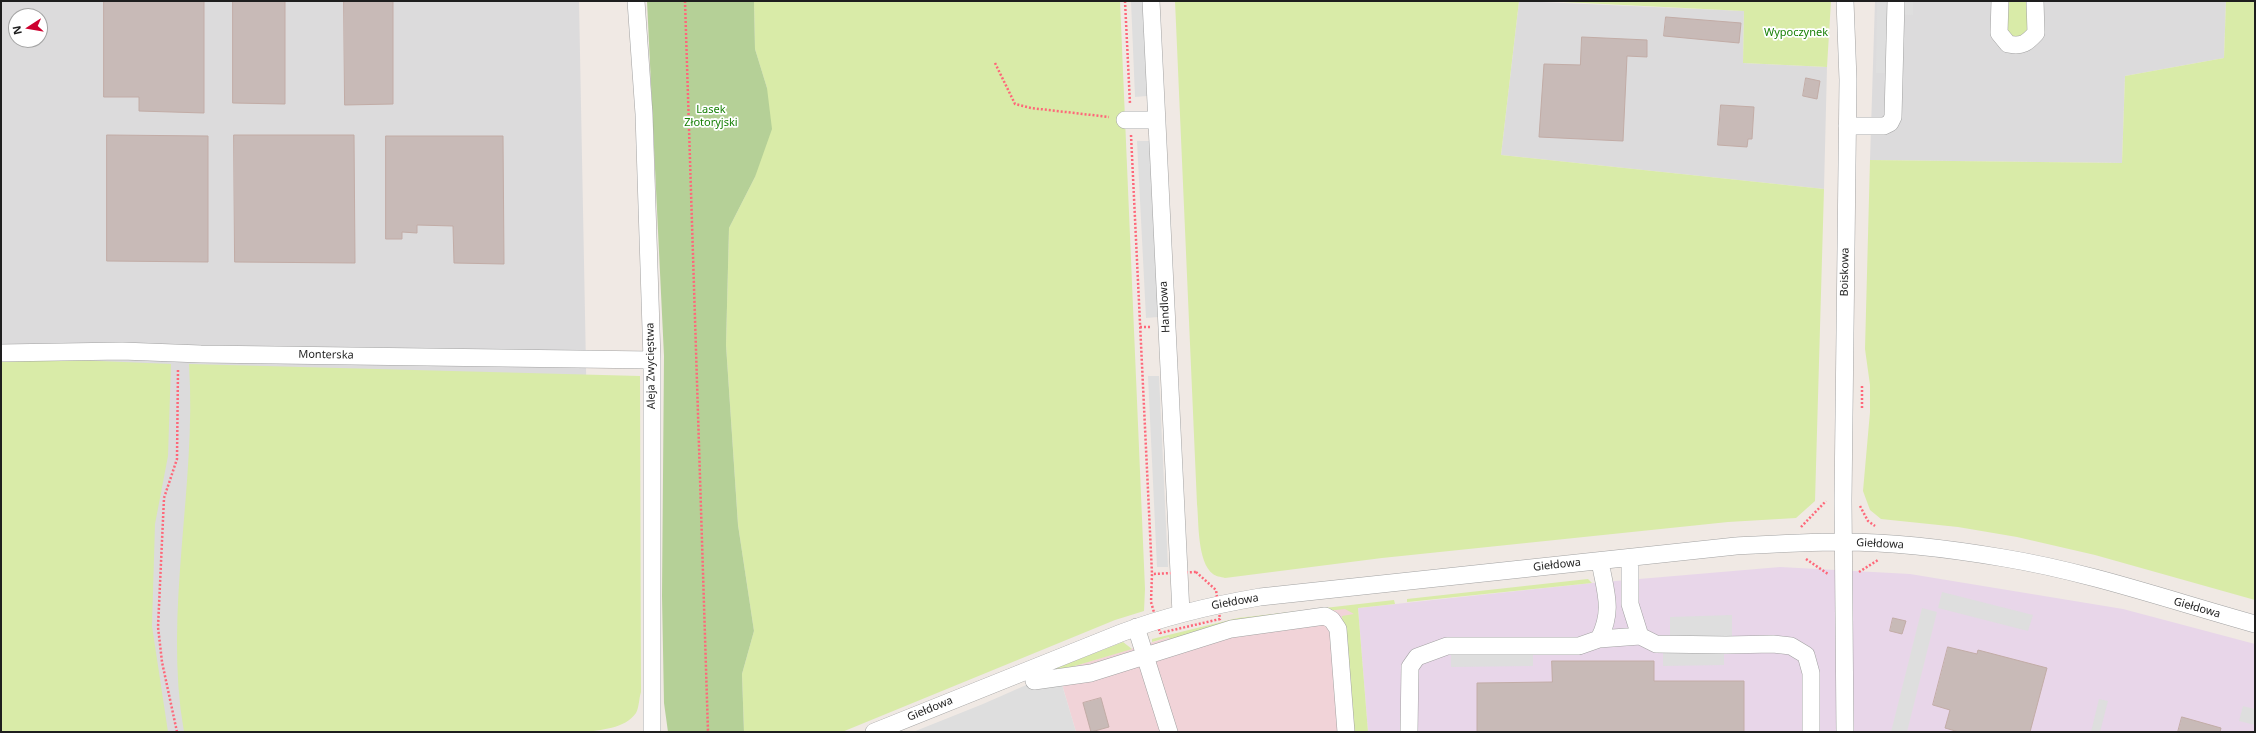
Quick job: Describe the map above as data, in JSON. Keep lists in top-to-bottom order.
{
  "streets": {
    "street": [
      "Boiskowa",
      "Handlowa",
      "Monterska",
      "Aleja Zwycięstwa",
      "Giełdowa"
    ]
  },
  "crossings": [
    ["Boiskowa", "Giełdowa"],
    ["Handlowa", "Giełdowa"],
    ["Monterska", "Aleja Zwycięstwa"]
  ],
  "parks": ["Wypoczynek", "Lasek Złotoryjski"],
  "north": "left"
}
